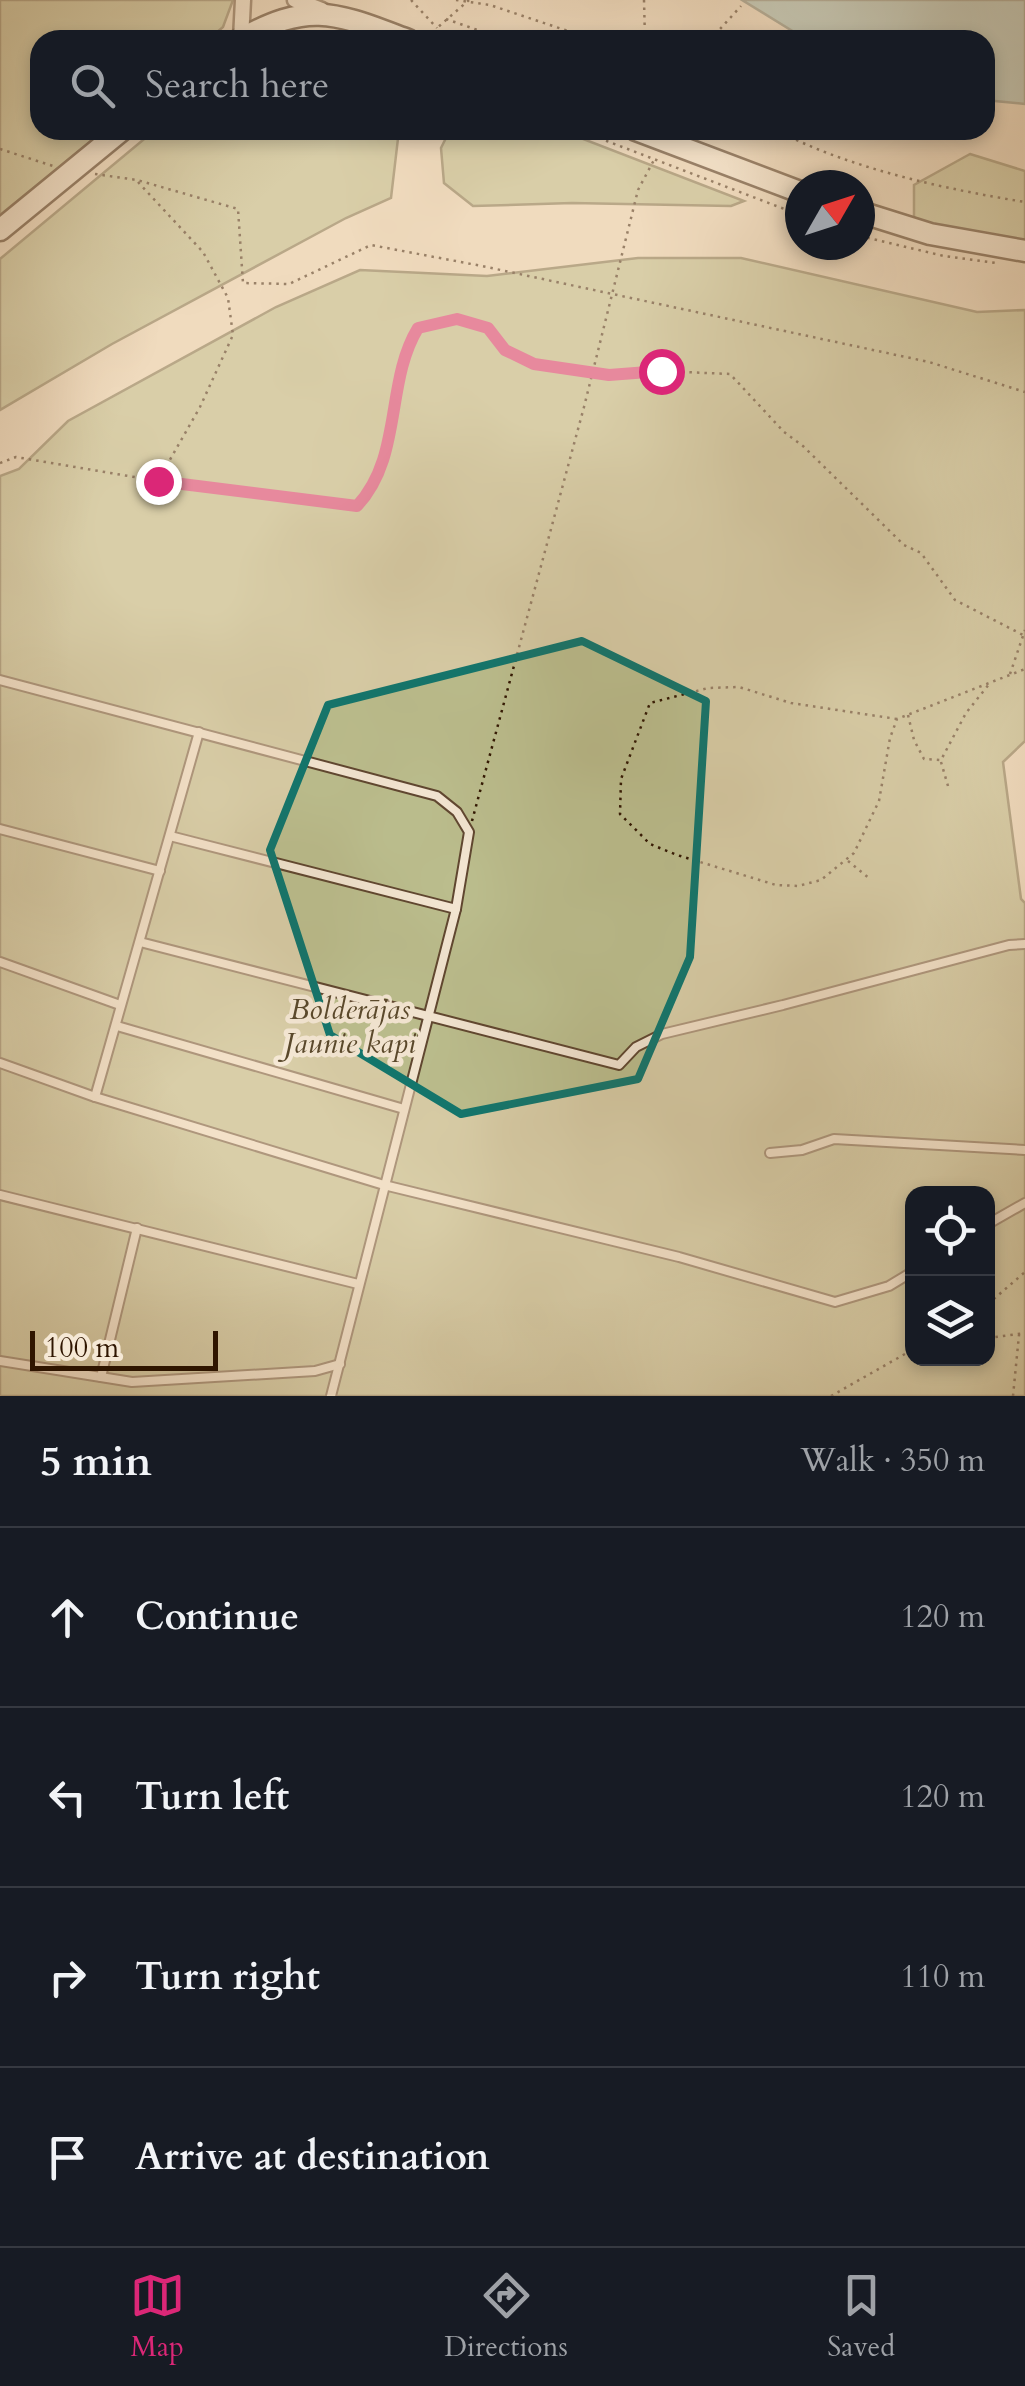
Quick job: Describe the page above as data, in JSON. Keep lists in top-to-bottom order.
{
  "parks": ["Bolderājas Jaunie kapi"],
  "scale_bar": "100 m",
  "north": "top right",
  "page": {
    "search": "Search here",
    "scale": "100 m",
    "heading": ["5 min", "Walk · 350 m"],
    "list": [
      ["Continue", "120 m"],
      ["Turn left", "120 m"],
      ["Turn right", "110 m"],
      "Arrive at destination"
    ],
    "nav": ["Map", "Directions", "Saved"]
  }
}
